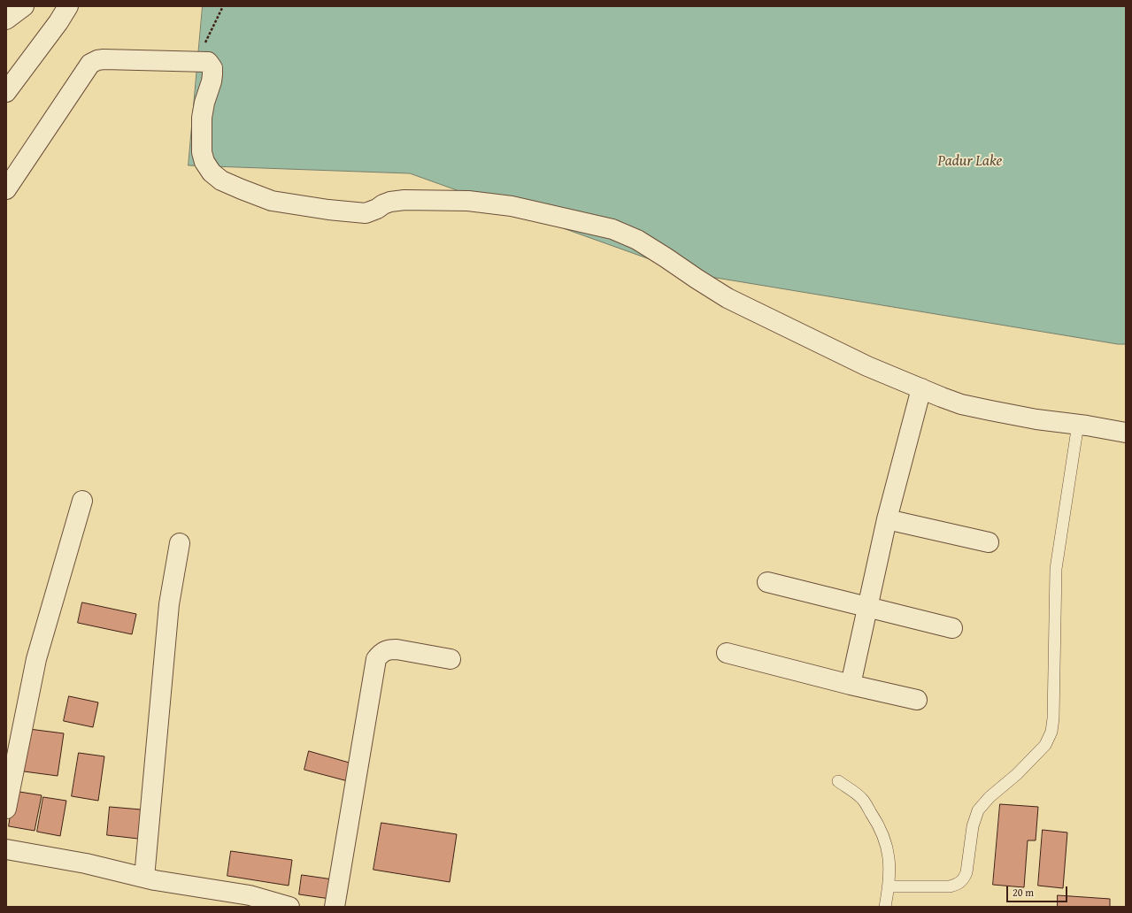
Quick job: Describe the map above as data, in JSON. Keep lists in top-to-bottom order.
{
  "water": ["Padur Lake"],
  "scale_bar": "20 m"
}
